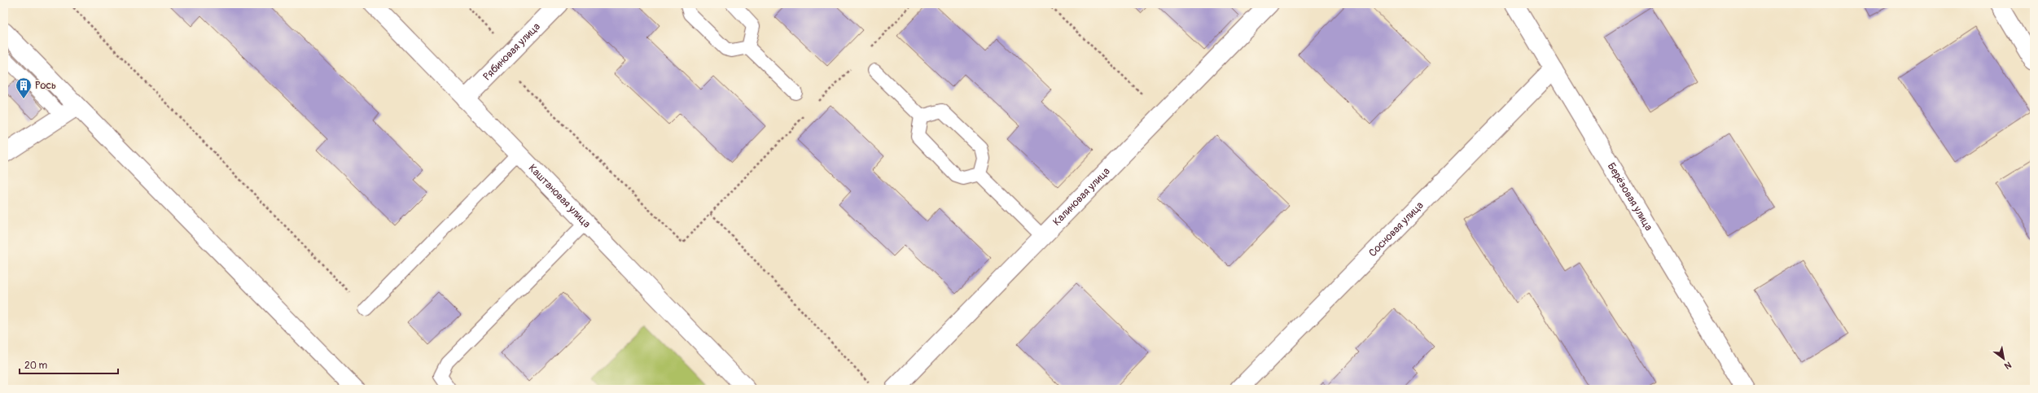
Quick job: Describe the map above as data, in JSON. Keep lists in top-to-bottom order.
{
  "streets": {
    "street": [
      "Рябиновая улица",
      "Калиновая улица",
      "Каштановая улица",
      "Берёзовая улица",
      "Сосновая улица"
    ]
  },
  "crossings": [
    ["Рябиновая улица", "Каштановая улица"],
    ["Берёзовая улица", "Сосновая улица"]
  ],
  "places": {
    "building": ["Рось"]
  },
  "scale_bar": "20 m",
  "north": "bottom right"
}
